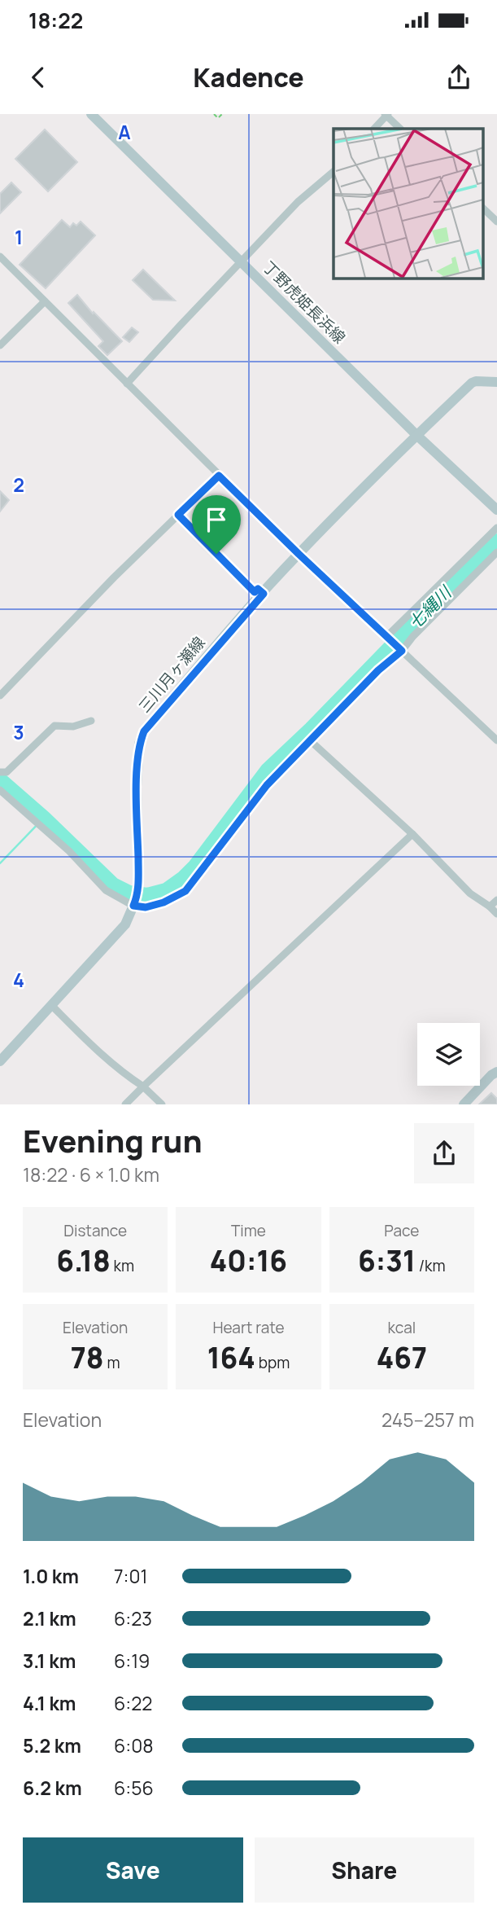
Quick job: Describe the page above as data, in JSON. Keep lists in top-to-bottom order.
{
  "streets": {
    "main road": ["丁野虎姫長浜線", "三川月ヶ瀬線"]
  },
  "crossings": [
    ["丁野虎姫長浜線", "三川月ヶ瀬線"]
  ],
  "water": ["七縄川"],
  "page": {
    "status": "18:22",
    "header": "Kadence",
    "heading": ["Evening run", "18:22 · 6 × 1.0 km"],
    "stats": [
      ["Distance", "6.18 km"],
      ["Time", "40:16"],
      ["Pace", "6:31 /km"],
      ["Elevation", "78 m"],
      ["Heart rate", "164 bpm"],
      ["kcal", "467"]
    ],
    "chart": ["Elevation", "245–257 m"],
    "list": [
      {
        "name": "1.0 km",
        "note": "7:01"
      },
      {
        "name": "2.1 km",
        "note": "6:23"
      },
      {
        "name": "3.1 km",
        "note": "6:19"
      },
      {
        "name": "4.1 km",
        "note": "6:22"
      },
      {
        "name": "5.2 km",
        "note": "6:08"
      },
      {
        "name": "6.2 km",
        "note": "6:56"
      }
    ],
    "buttons": ["Save", "Share"]
  },
  "grid": {
    "columns": ["A"],
    "rows": [
      "1",
      "2",
      "3",
      "4"
    ]
  }
}
